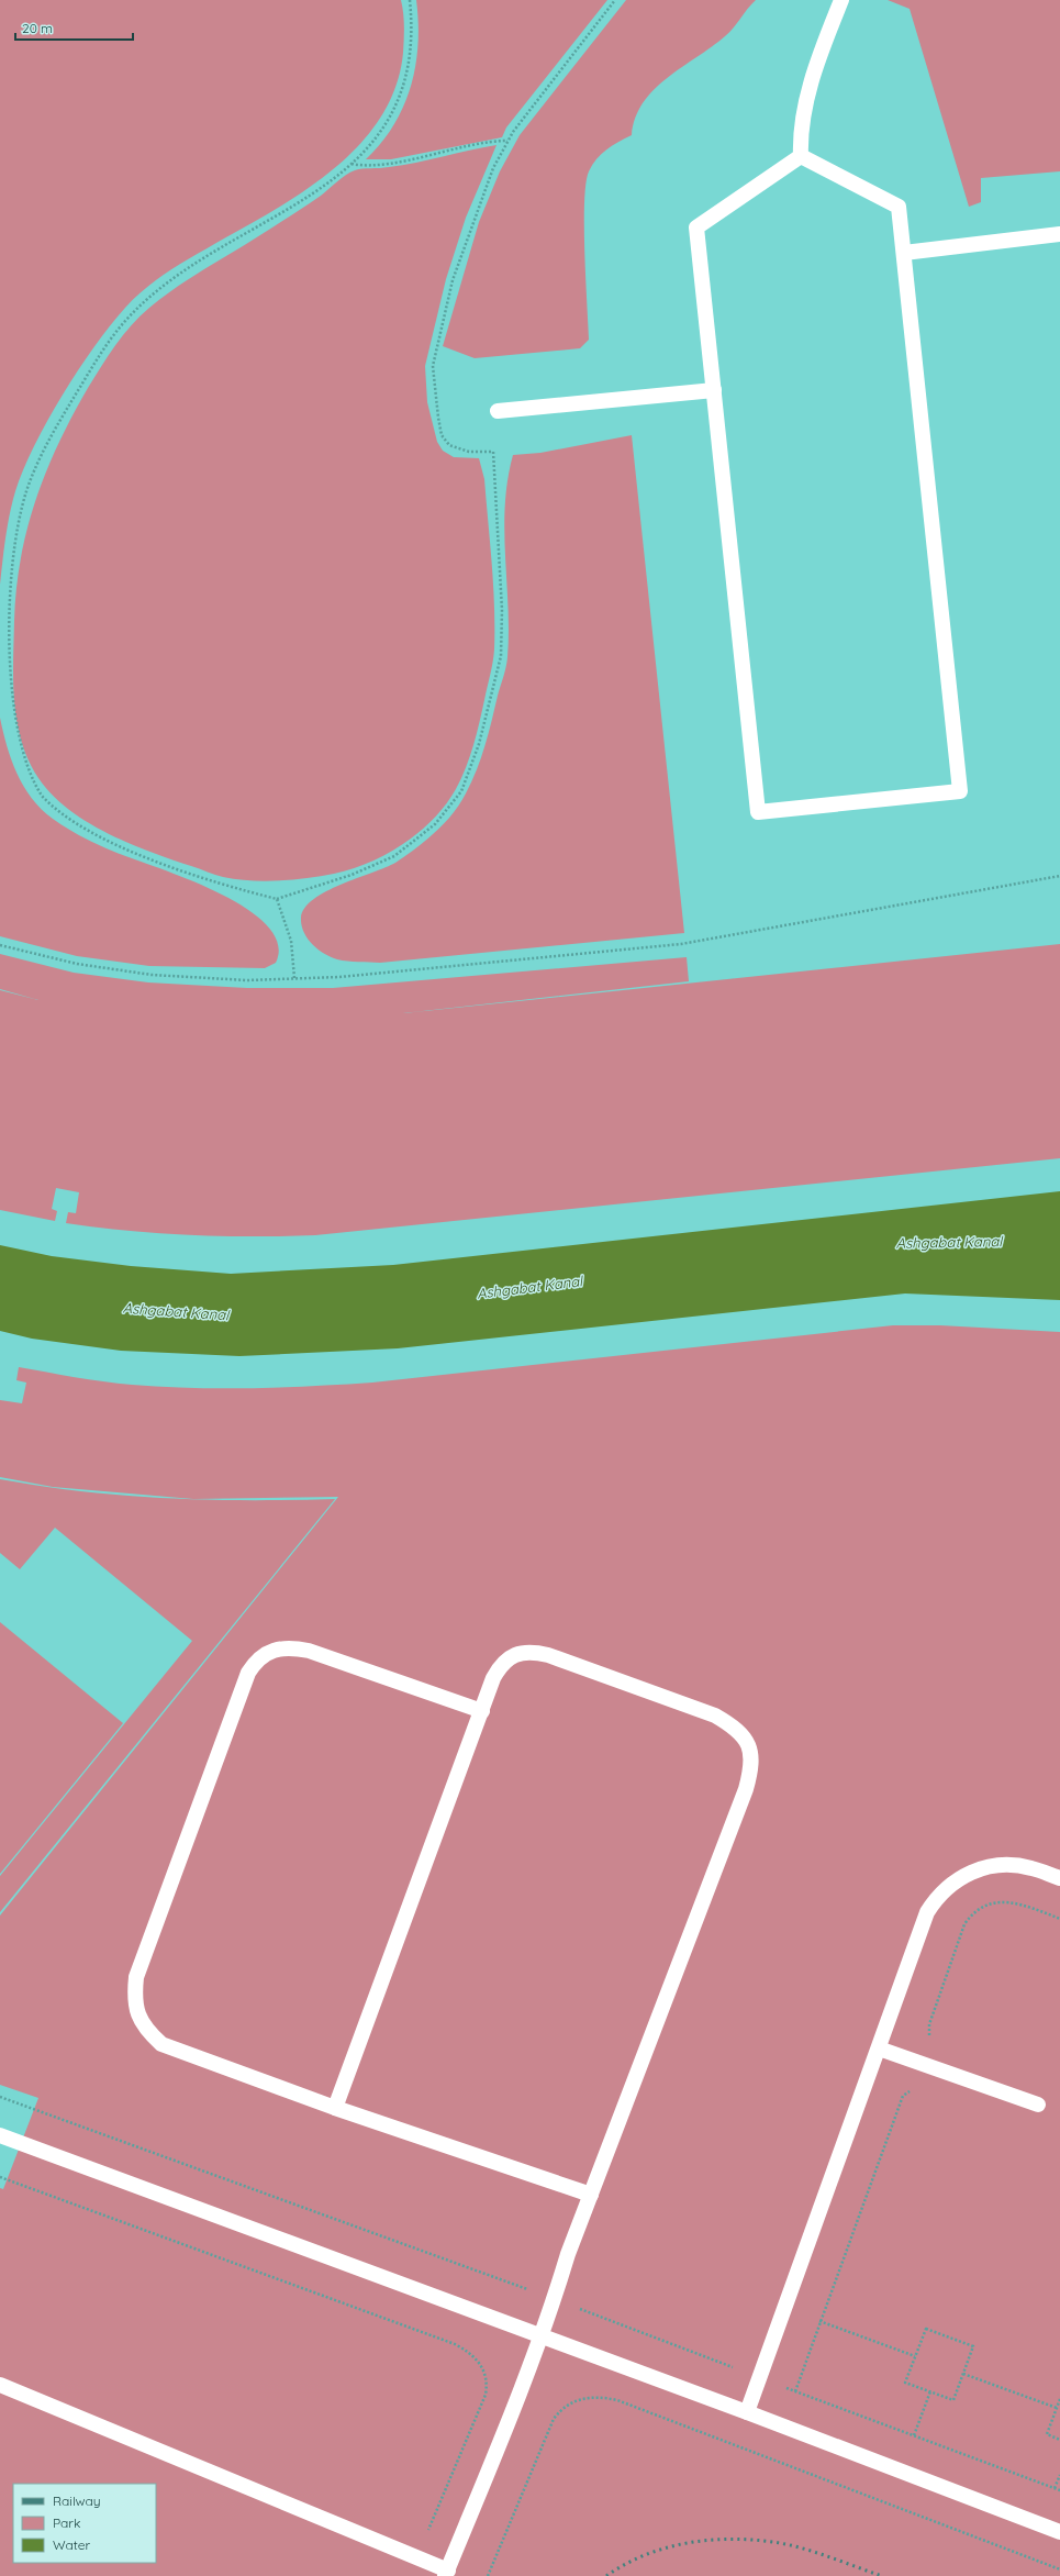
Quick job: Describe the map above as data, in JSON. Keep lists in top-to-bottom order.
{
  "water": ["Ashgabat Kanal"],
  "legend": ["Railway", "Park", "Water"],
  "scale_bar": "20 m"
}
